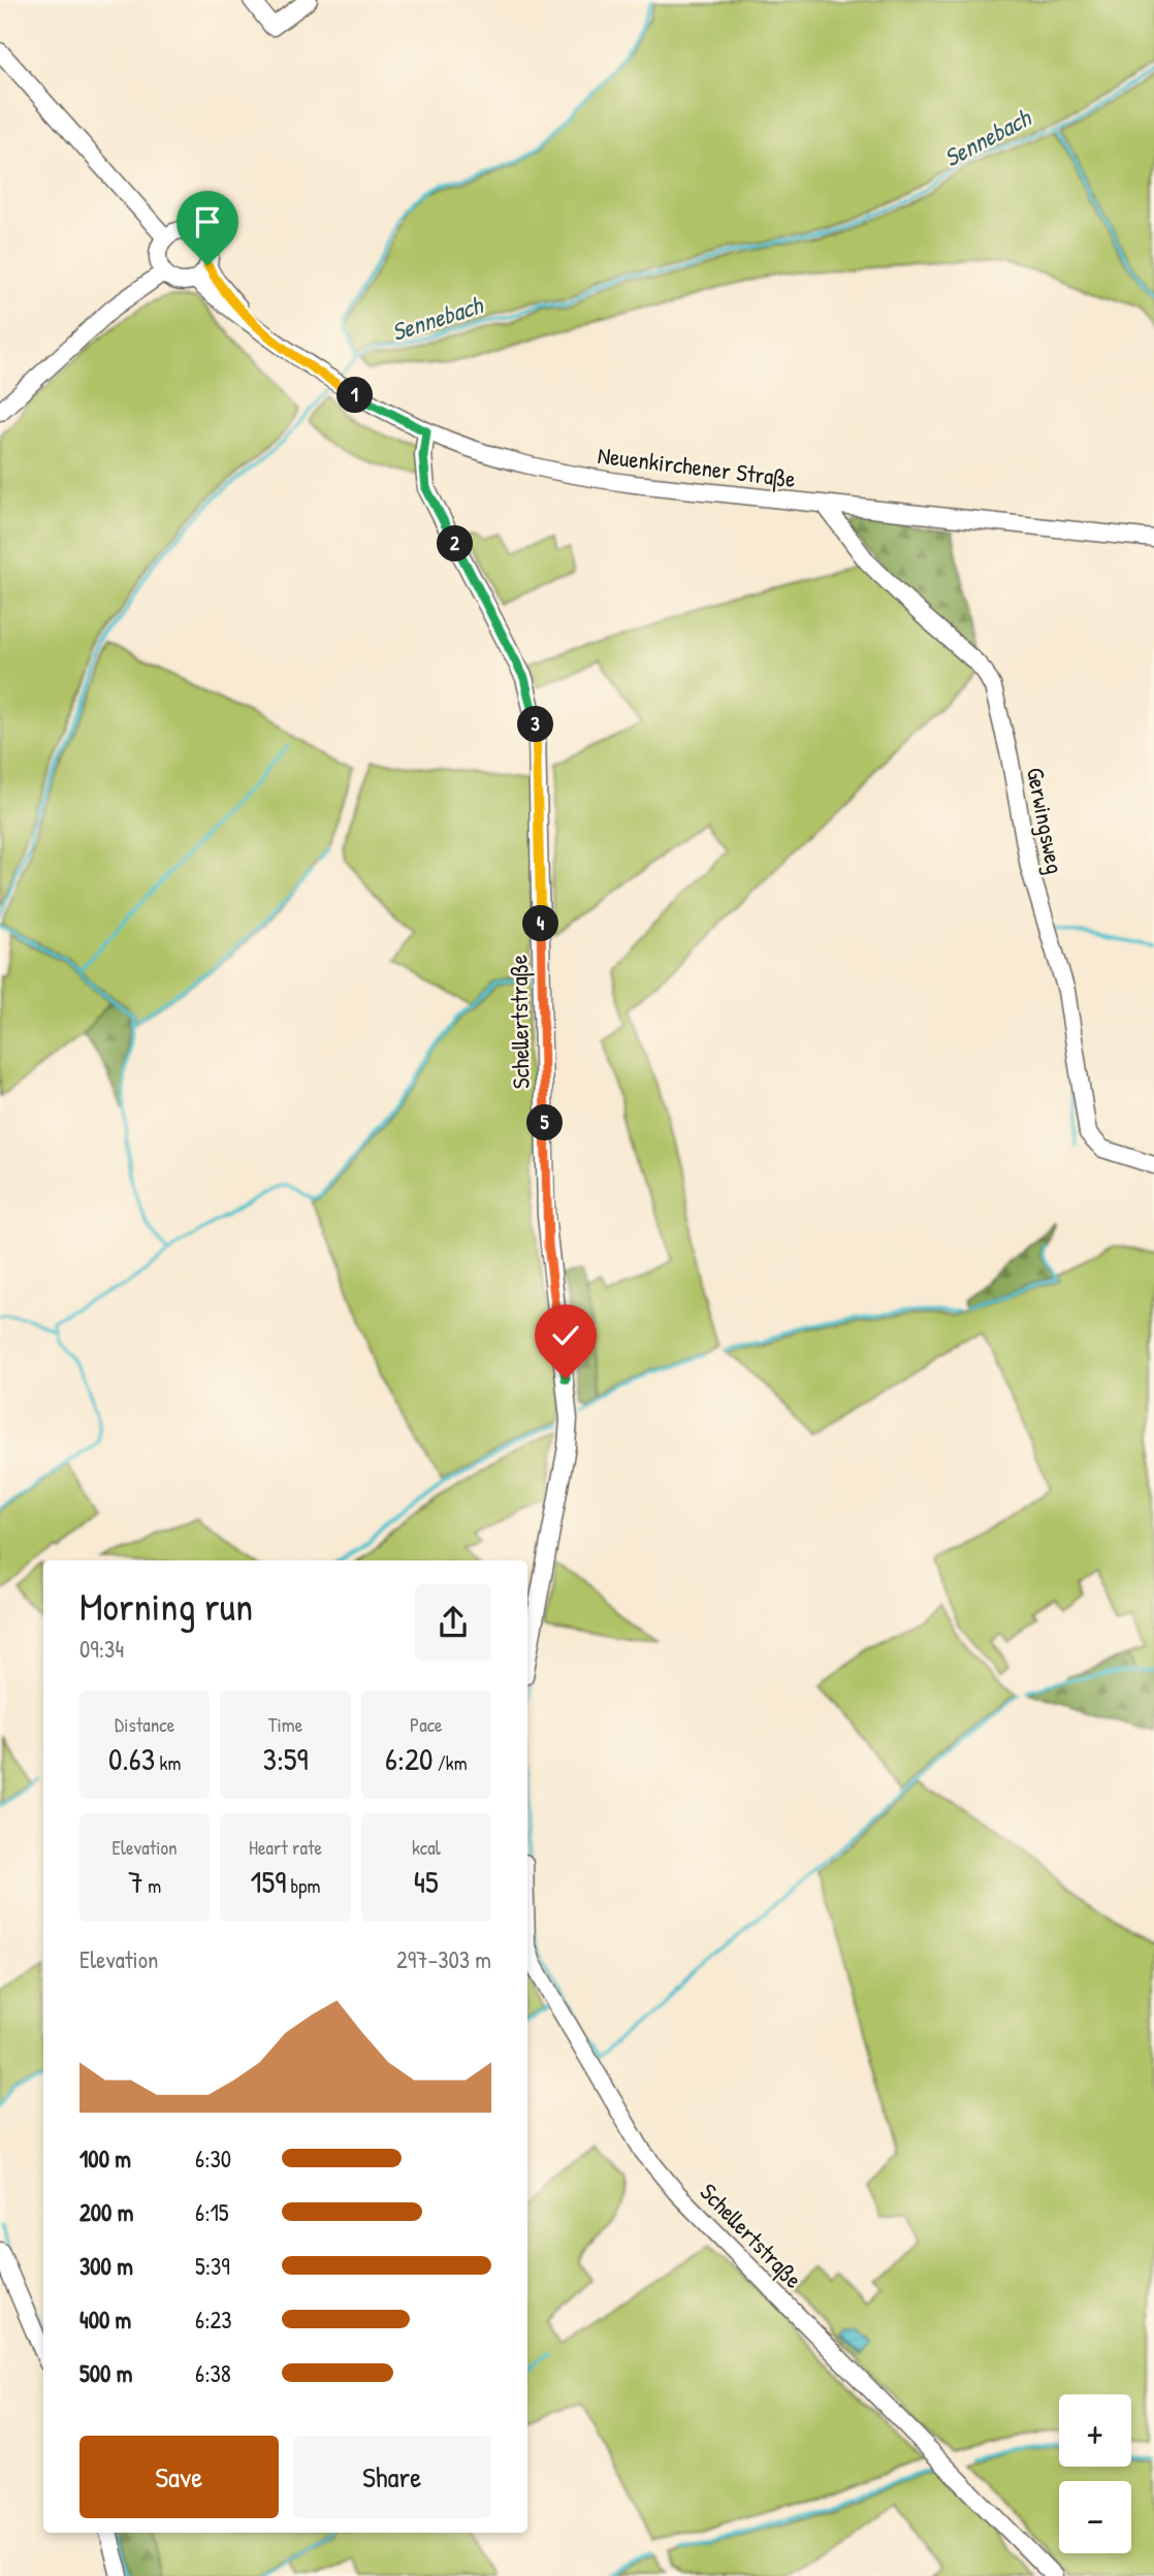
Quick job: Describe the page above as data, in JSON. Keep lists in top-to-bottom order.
{
  "streets": {
    "street": ["Neuenkirchener Straße", "Gerwingsweg", "Schellertstraße"]
  },
  "crossings": [
    ["Neuenkirchener Straße", "Gerwingsweg"],
    ["Neuenkirchener Straße", "Schellertstraße"]
  ],
  "water": ["Sennebach"],
  "page": {
    "pins": [
      "1",
      "2",
      "3",
      "4",
      "5"
    ],
    "heading": ["Morning run", "09:34"],
    "stats": [
      ["Distance", "0.63 km"],
      ["Time", "3:59"],
      ["Pace", "6:20 /km"],
      ["Elevation", "7 m"],
      ["Heart rate", "159 bpm"],
      ["kcal", "45"]
    ],
    "chart": ["Elevation", "297–303 m"],
    "list": [
      {
        "name": "100 m",
        "note": "6:30"
      },
      {
        "name": "200 m",
        "note": "6:15"
      },
      {
        "name": "300 m",
        "note": "5:39"
      },
      {
        "name": "400 m",
        "note": "6:23"
      },
      {
        "name": "500 m",
        "note": "6:38"
      }
    ],
    "map_buttons": ["+", "−"],
    "buttons": ["Save", "Share"]
  }
}
